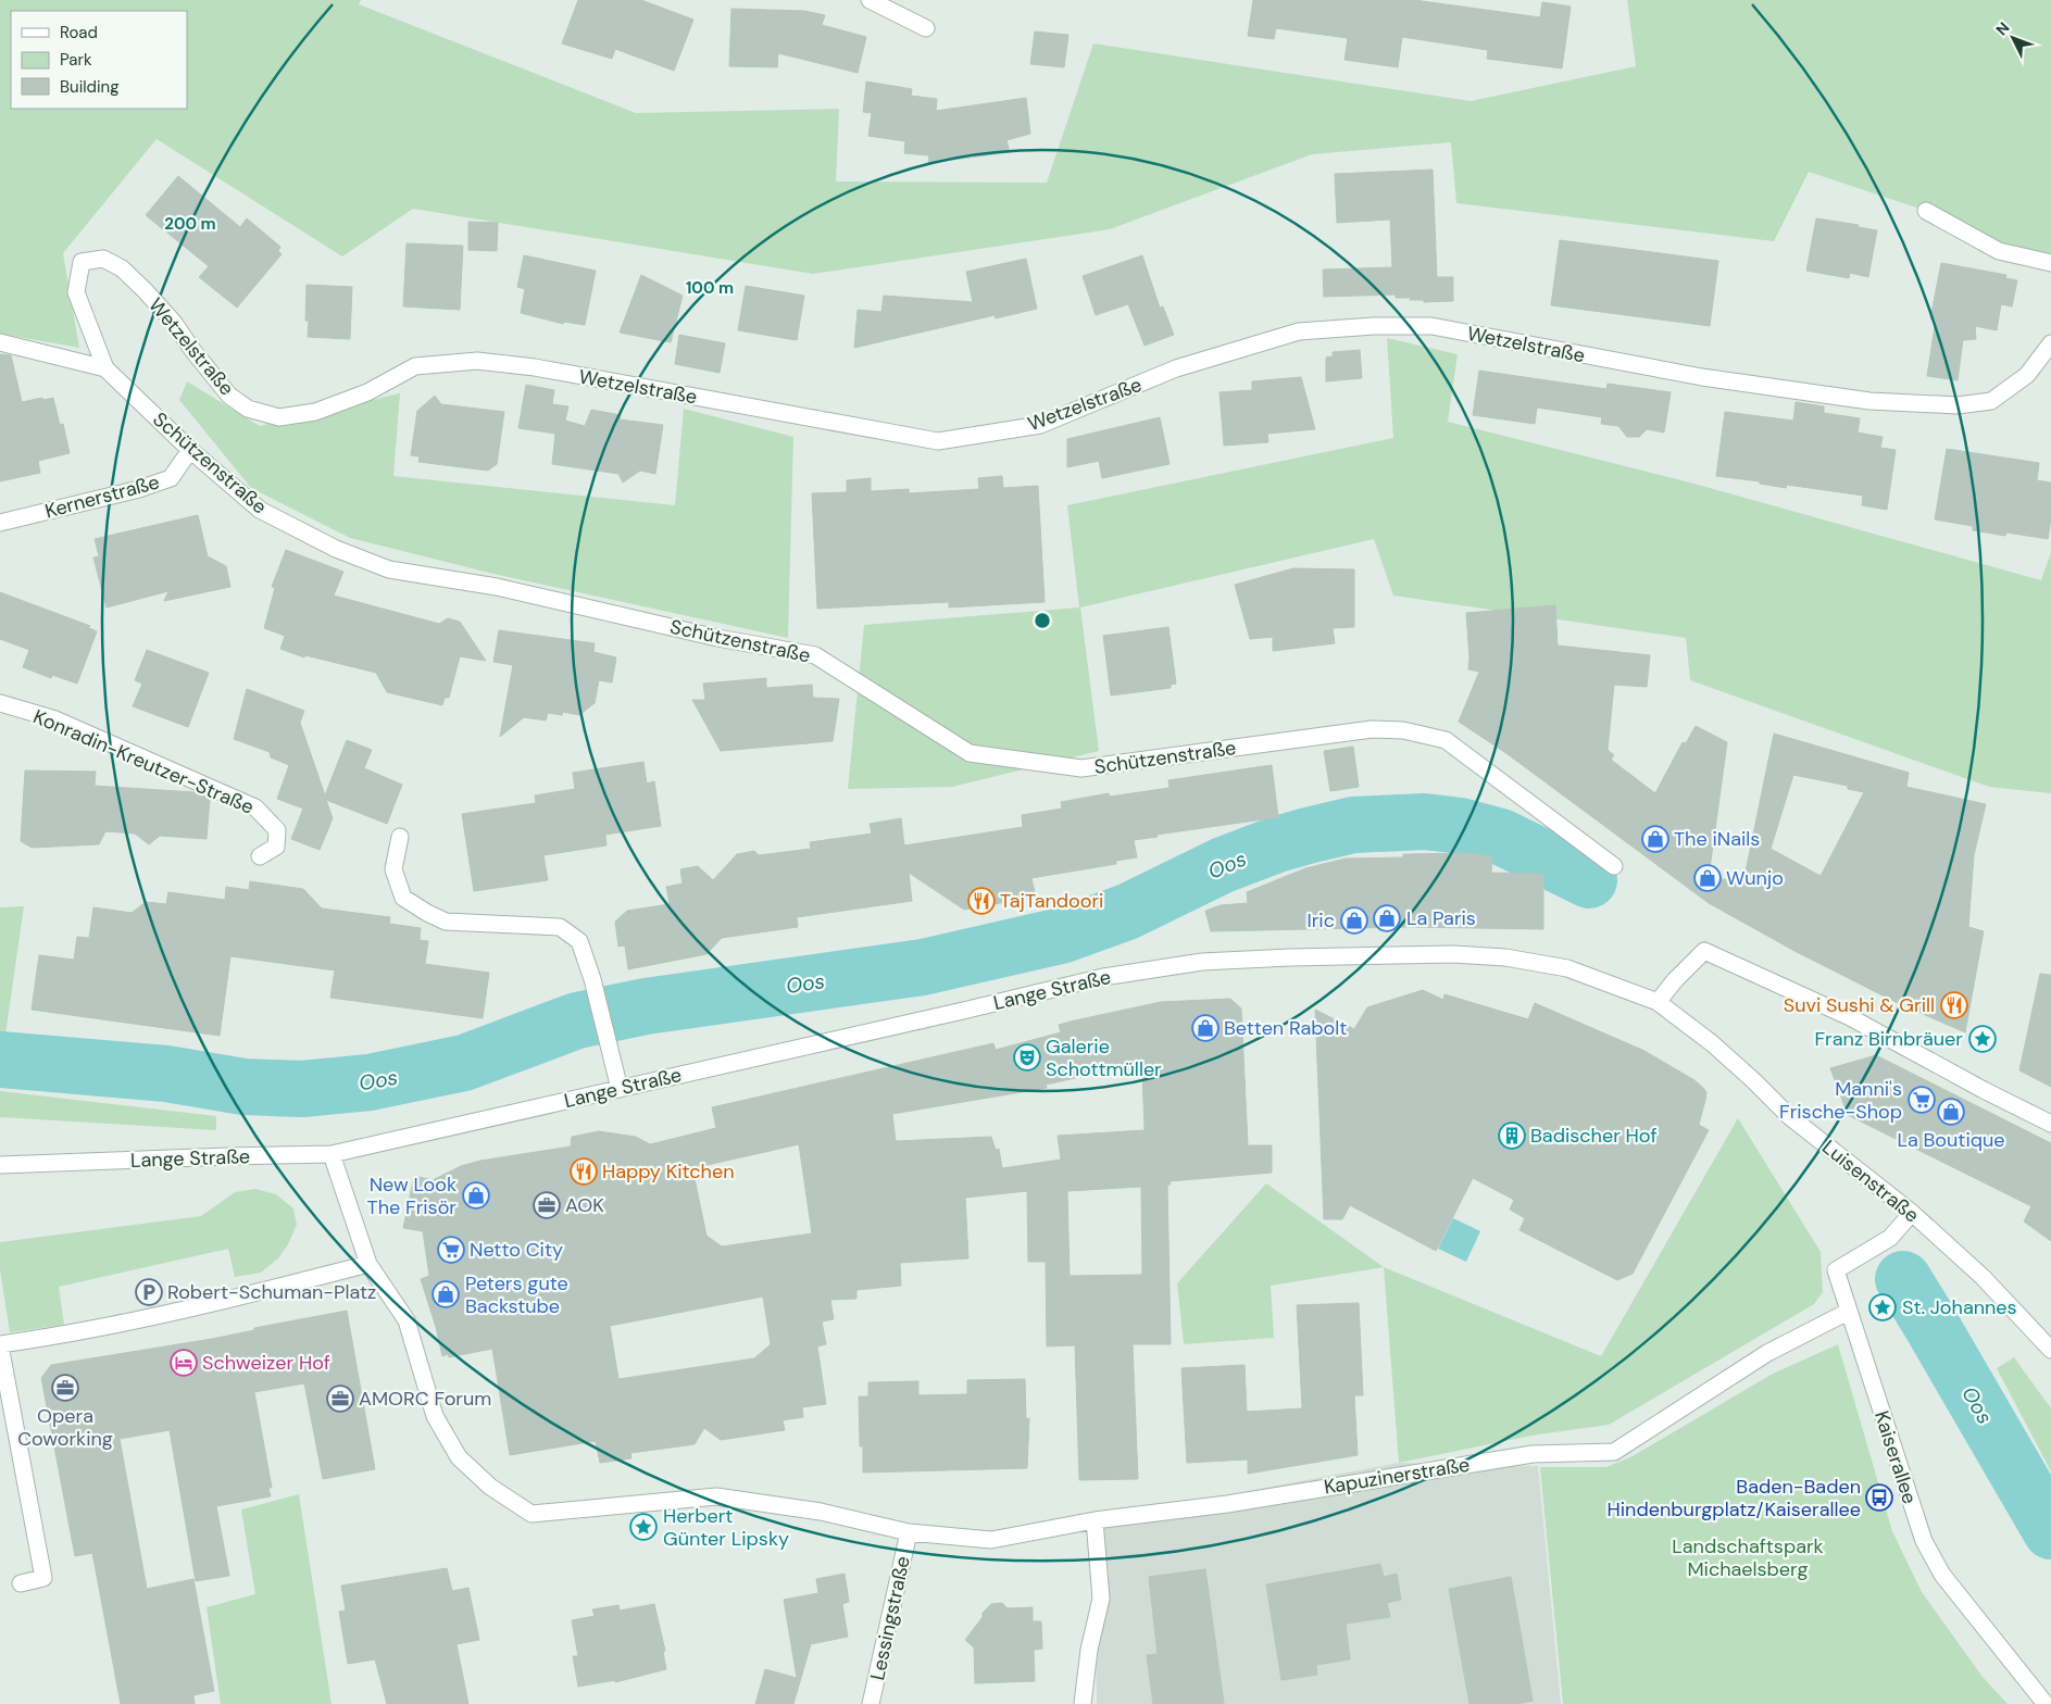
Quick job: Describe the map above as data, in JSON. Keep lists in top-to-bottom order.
{
  "streets": {
    "street": [
      "Wetzelstraße",
      "Schützenstraße",
      "Kernerstraße",
      "Konradin-Kreutzer-Straße",
      "Lange Straße",
      "Luisenstraße",
      "Kaiserallee",
      "Kapuzinerstraße",
      "Lessingstraße"
    ]
  },
  "crossings": [
    ["Wetzelstraße", "Schützenstraße"],
    ["Schützenstraße", "Kernerstraße"],
    ["Lange Straße", "Luisenstraße"],
    ["Lange Straße", "Kapuzinerstraße"],
    ["Luisenstraße", "Kaiserallee"],
    ["Kaiserallee", "Kapuzinerstraße"],
    ["Kapuzinerstraße", "Lessingstraße"]
  ],
  "water": ["Oos"],
  "parks": ["Landschaftspark Michaelsberg"],
  "places": {
    "shop": [
      "The iNails",
      "Wunjo",
      "La Paris",
      "Iric",
      "Betten Rabolt",
      "La Boutique",
      "New Look The Frisör",
      "Peters gute Backstube"
    ],
    "restaurant": ["TajTandoori", "Suvi Sushi & Grill", "Happy Kitchen"],
    "place": ["Franz Birnbräuer", "St. Johannes", "Herbert Günter Lipsky"],
    "theatre": ["Galerie Schottmüller"],
    "supermarket": ["Manni's Frische-Shop", "Netto City"],
    "building": ["Badischer Hof"],
    "office": ["AOK", "Opera Coworking", "AMORC Forum"],
    "parking": ["Robert-Schuman-Platz"],
    "hotel": ["Schweizer Hof"],
    "bus stop": ["Baden-Baden Hindenburgplatz/Kaiserallee"]
  },
  "legend": ["Road", "Park", "Building"],
  "north": "top left",
  "rings": ["200 m", "100 m"]
}
